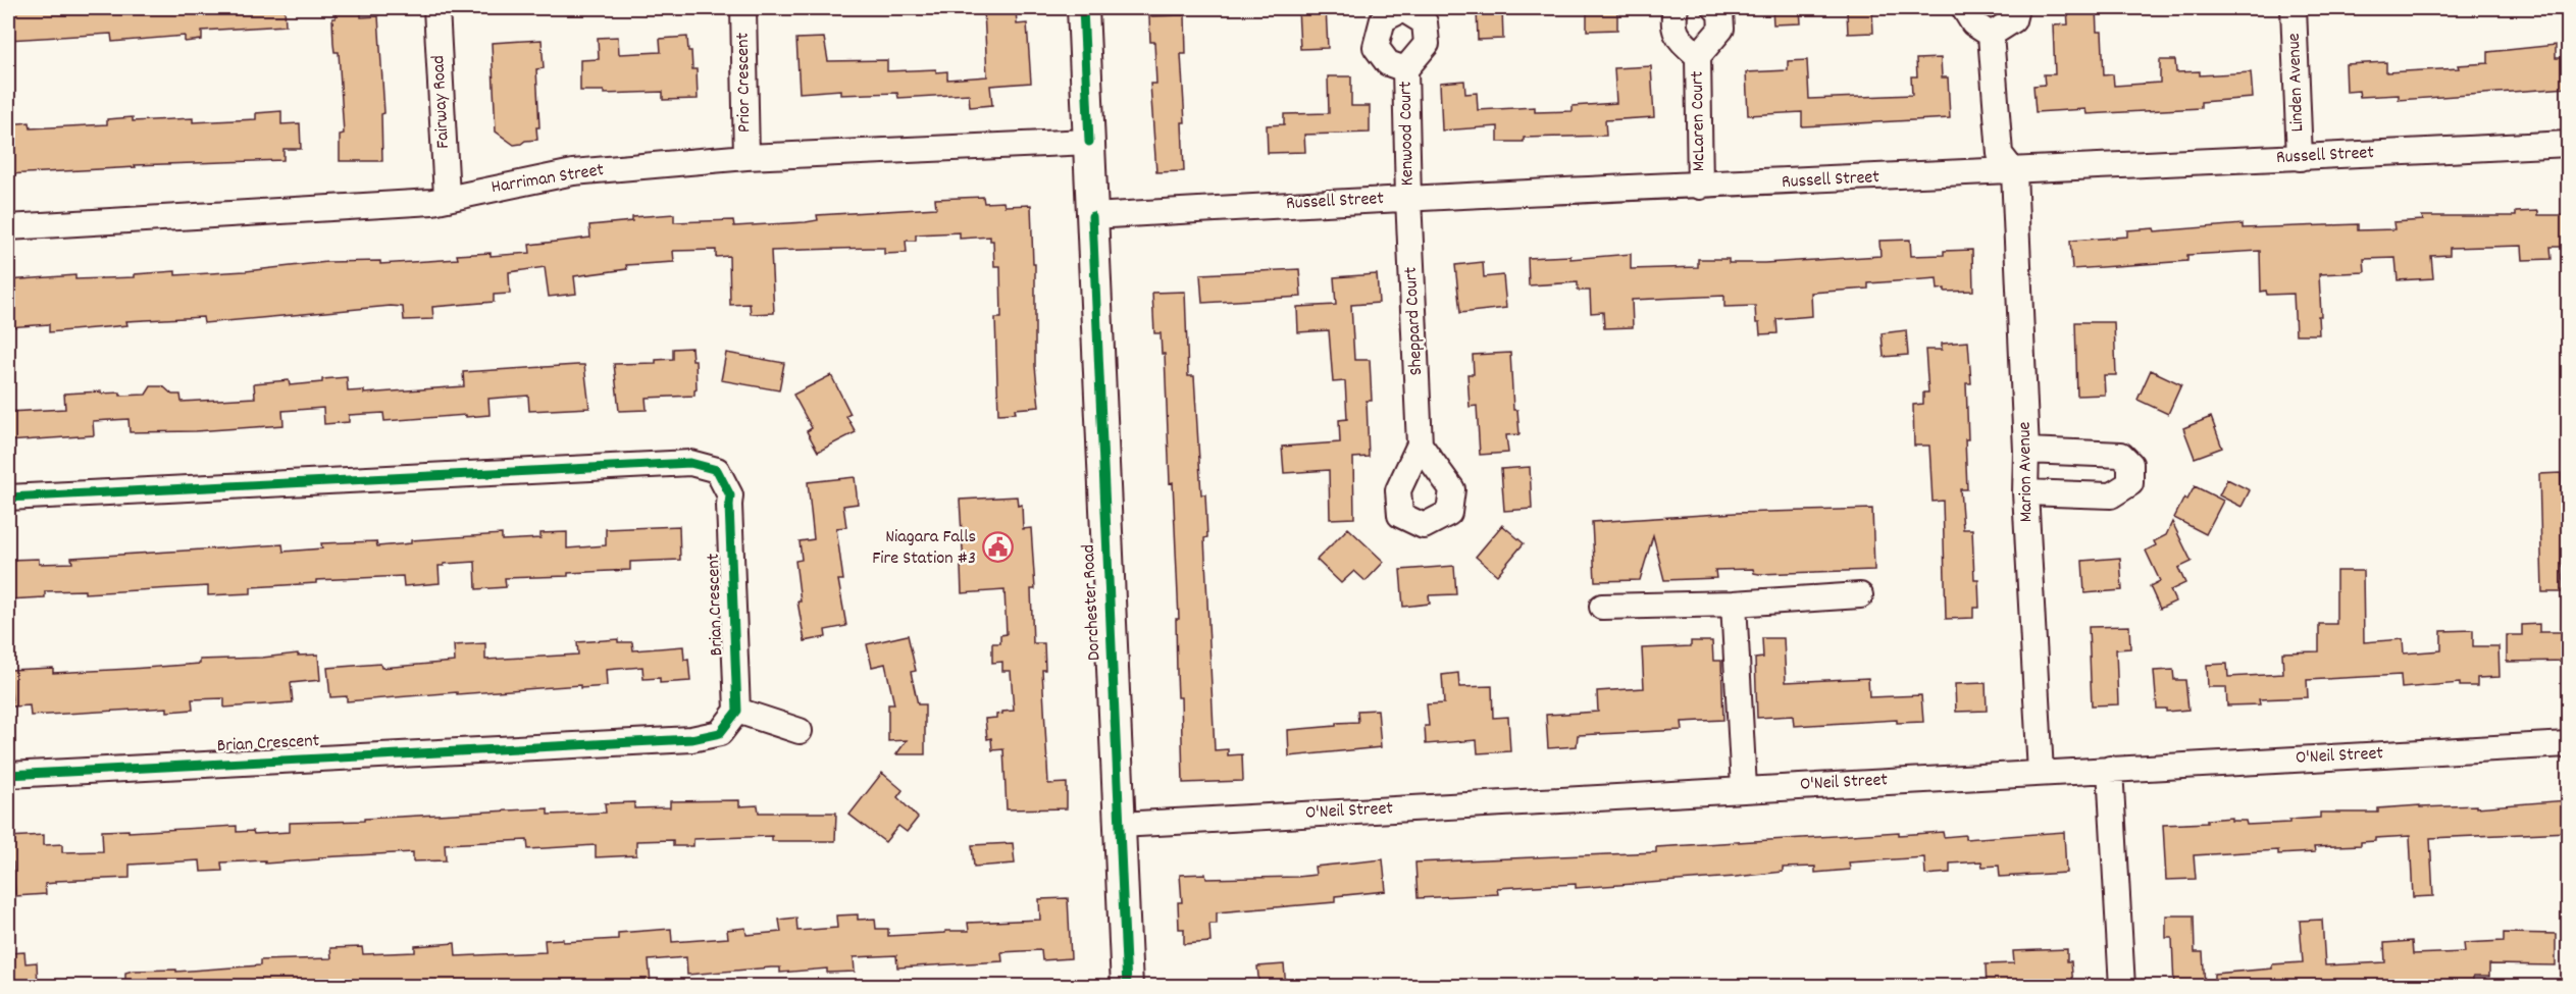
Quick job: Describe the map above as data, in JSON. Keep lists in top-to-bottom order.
{
  "streets": {
    "main road": ["Dorchester Road"],
    "street": [
      "Prior Crescent",
      "Linden Avenue",
      "Fairway Road",
      "McLaren Court",
      "Kenwood Court",
      "Russell Street",
      "Harriman Street",
      "Sheppard Court",
      "Marion Avenue",
      "Brian Crescent",
      "O'Neil Street"
    ]
  },
  "crossings": [
    ["Prior Crescent", "Harriman Street"],
    ["Linden Avenue", "Russell Street"],
    ["Fairway Road", "Harriman Street"],
    ["McLaren Court", "Russell Street"],
    ["Kenwood Court", "Russell Street"],
    ["Kenwood Court", "Sheppard Court"],
    ["Russell Street", "Sheppard Court"],
    ["Russell Street", "Marion Avenue"],
    ["Russell Street", "Dorchester Road"],
    ["Harriman Street", "Dorchester Road"],
    ["Marion Avenue", "O'Neil Street"],
    ["Dorchester Road", "O'Neil Street"]
  ],
  "places": {
    "public building": ["Niagara Falls Fire Station #3"]
  }
}
